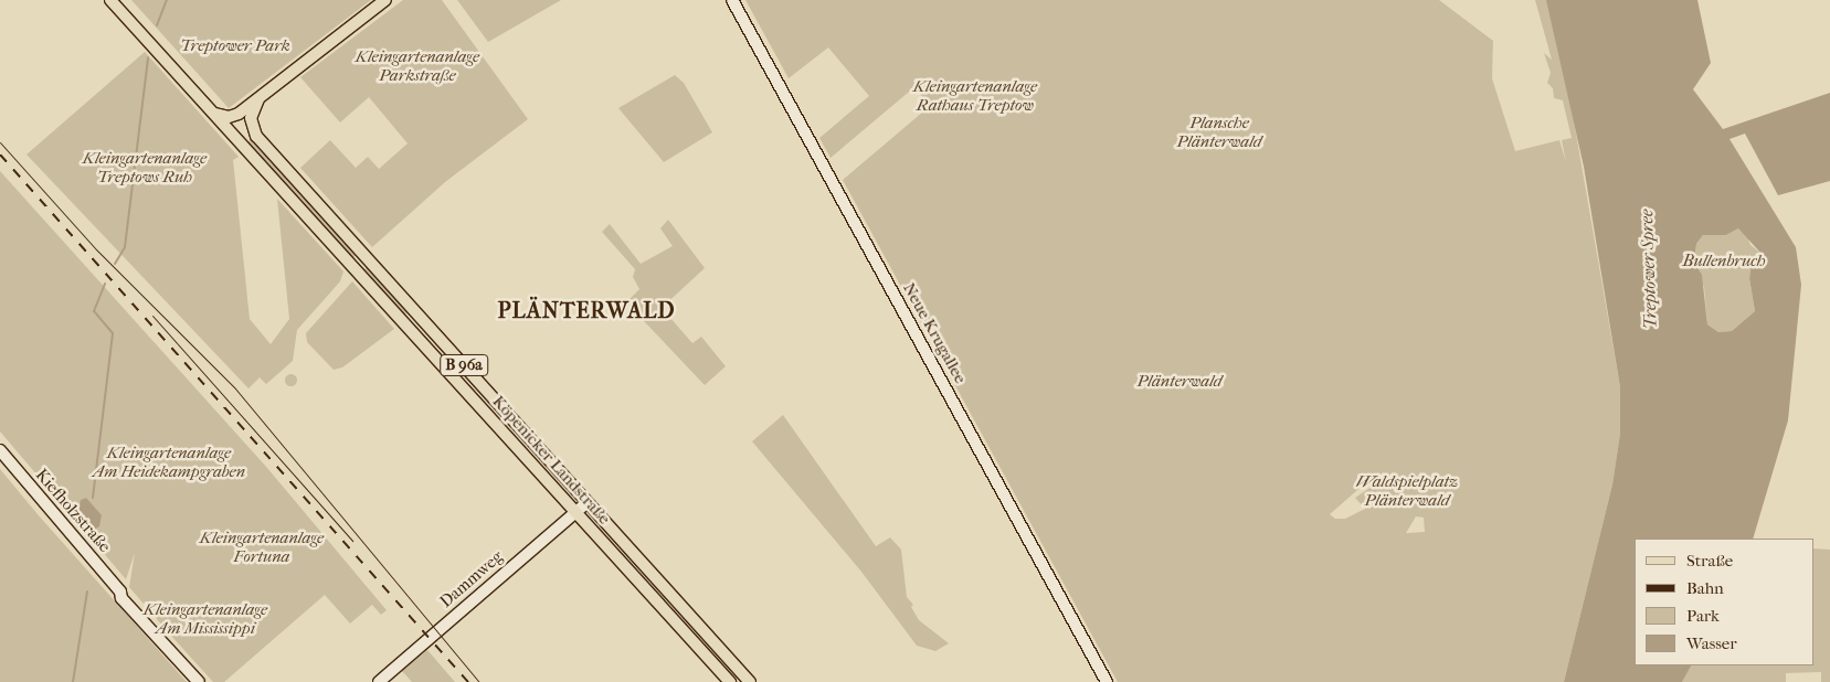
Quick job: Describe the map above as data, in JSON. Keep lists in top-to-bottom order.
{
  "streets": {
    "main road": ["B 96a", "Köpenicker Landstraße"],
    "street": ["Neue Krugallee", "Kiefholzstraße", "Dammweg"]
  },
  "crossings": [
    ["B 96a", "Köpenicker Landstraße"],
    ["Köpenicker Landstraße", "Dammweg"]
  ],
  "districts": ["PLÄNTERWALD"],
  "water": ["Treptower Spree"],
  "parks": [
    "Treptower Park",
    "Kleingartenanlage Parkstraße",
    "Kleingartenanlage Rathaus Treptow",
    "Plansche Plänterwald",
    "Kleingartenanlage Treptows Ruh",
    "Bullenbruch",
    "Plänterwald",
    "Kleingartenanlage Am Heidekampgraben",
    "Waldspielplatz Plänterwald",
    "Kleingartenanlage Fortuna",
    "Kleingartenanlage Am Mississippi"
  ],
  "legend": [
    "Straße",
    "Bahn",
    "Park",
    "Wasser"
  ]
}
